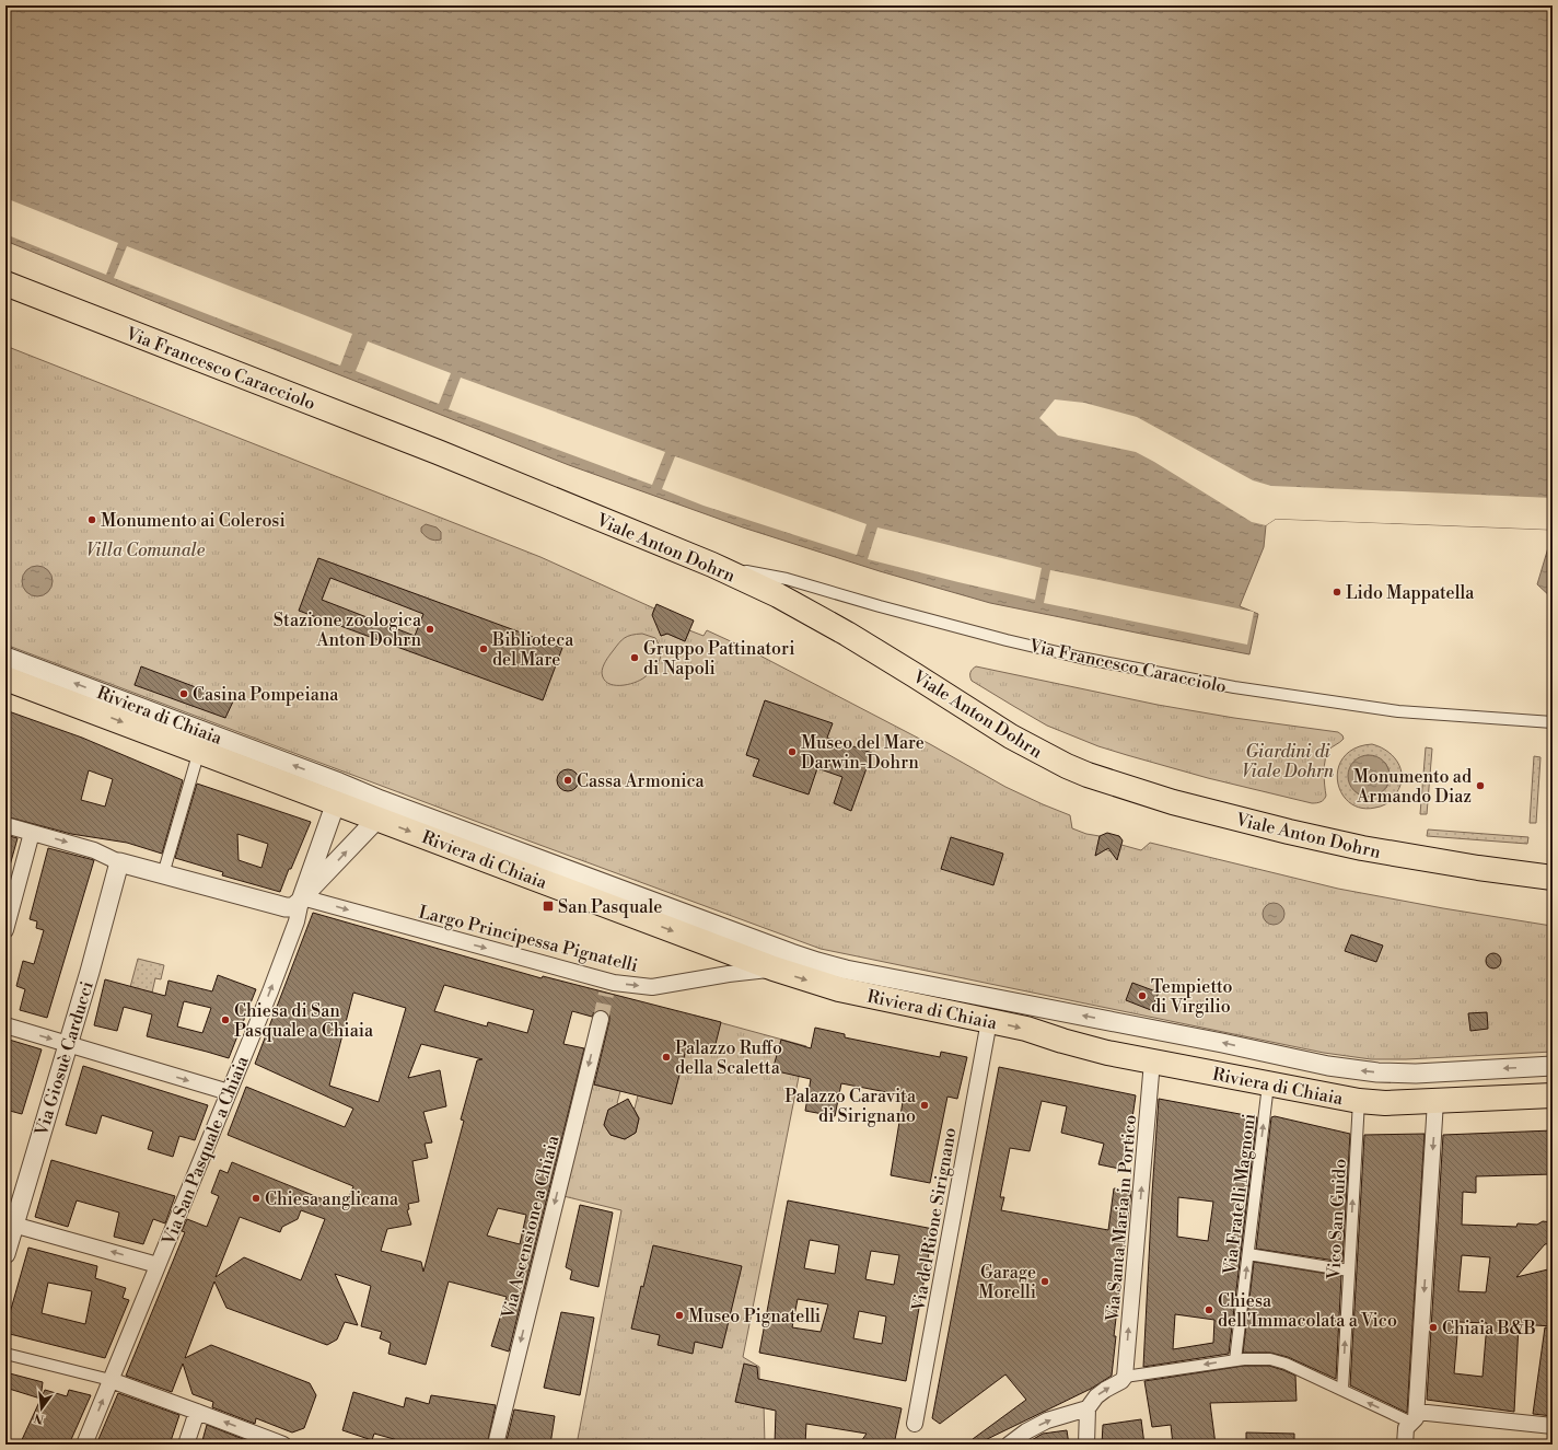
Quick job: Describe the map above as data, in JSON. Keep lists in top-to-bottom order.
{
  "streets": {
    "main road": ["Via Francesco Caracciolo", "Viale Anton Dohrn", "Riviera di Chiaia"],
    "street": [
      "Largo Principessa Pignatelli",
      "Via Giosuè Carducci",
      "Via San Pasquale a Chiaia",
      "Via Fratelli Magnoni",
      "Via Santa Maria in Portico",
      "Via del Rione Sirignano",
      "Vico San Guido",
      "Via Ascensione a Chiaia"
    ]
  },
  "crossings": [
    ["Via Francesco Caracciolo", "Viale Anton Dohrn"],
    ["Riviera di Chiaia", "Largo Principessa Pignatelli"],
    ["Riviera di Chiaia", "Via San Pasquale a Chiaia"],
    ["Riviera di Chiaia", "Via Fratelli Magnoni"],
    ["Riviera di Chiaia", "Via Santa Maria in Portico"],
    ["Riviera di Chiaia", "Via del Rione Sirignano"],
    ["Riviera di Chiaia", "Vico San Guido"],
    ["Largo Principessa Pignatelli", "Via San Pasquale a Chiaia"]
  ],
  "one_way": [
    "Largo Principessa Pignatelli",
    "Via San Pasquale a Chiaia",
    "Via Fratelli Magnoni",
    "Via Santa Maria in Portico",
    "Via Ascensione a Chiaia"
  ],
  "parks": ["Villa Comunale", "Giardini di Viale Dohrn"],
  "places": {
    "other": [
      "Monumento ai Colerosi",
      "Lido Mappatella",
      "Stazione zoologica Anton Dohrn",
      "Biblioteca del Mare",
      "Gruppo Pattinatori di Napoli",
      "Casina Pompeiana",
      "Museo del Mare Darwin-Dohrn",
      "Cassa Armonica",
      "Monumento ad Armando Diaz",
      "Tempietto di Virgilio",
      "Chiesa di San Pasquale a Chiaia",
      "Palazzo Ruffo della Scaletta",
      "Palazzo Caravita di Sirignano",
      "Chiesa anglicana",
      "Garage Morelli",
      "Chiesa dell'Immacolata a Vico",
      "Museo Pignatelli",
      "Chiaia B&B"
    ],
    "transit": ["San Pasquale"]
  },
  "north": "bottom"
}
